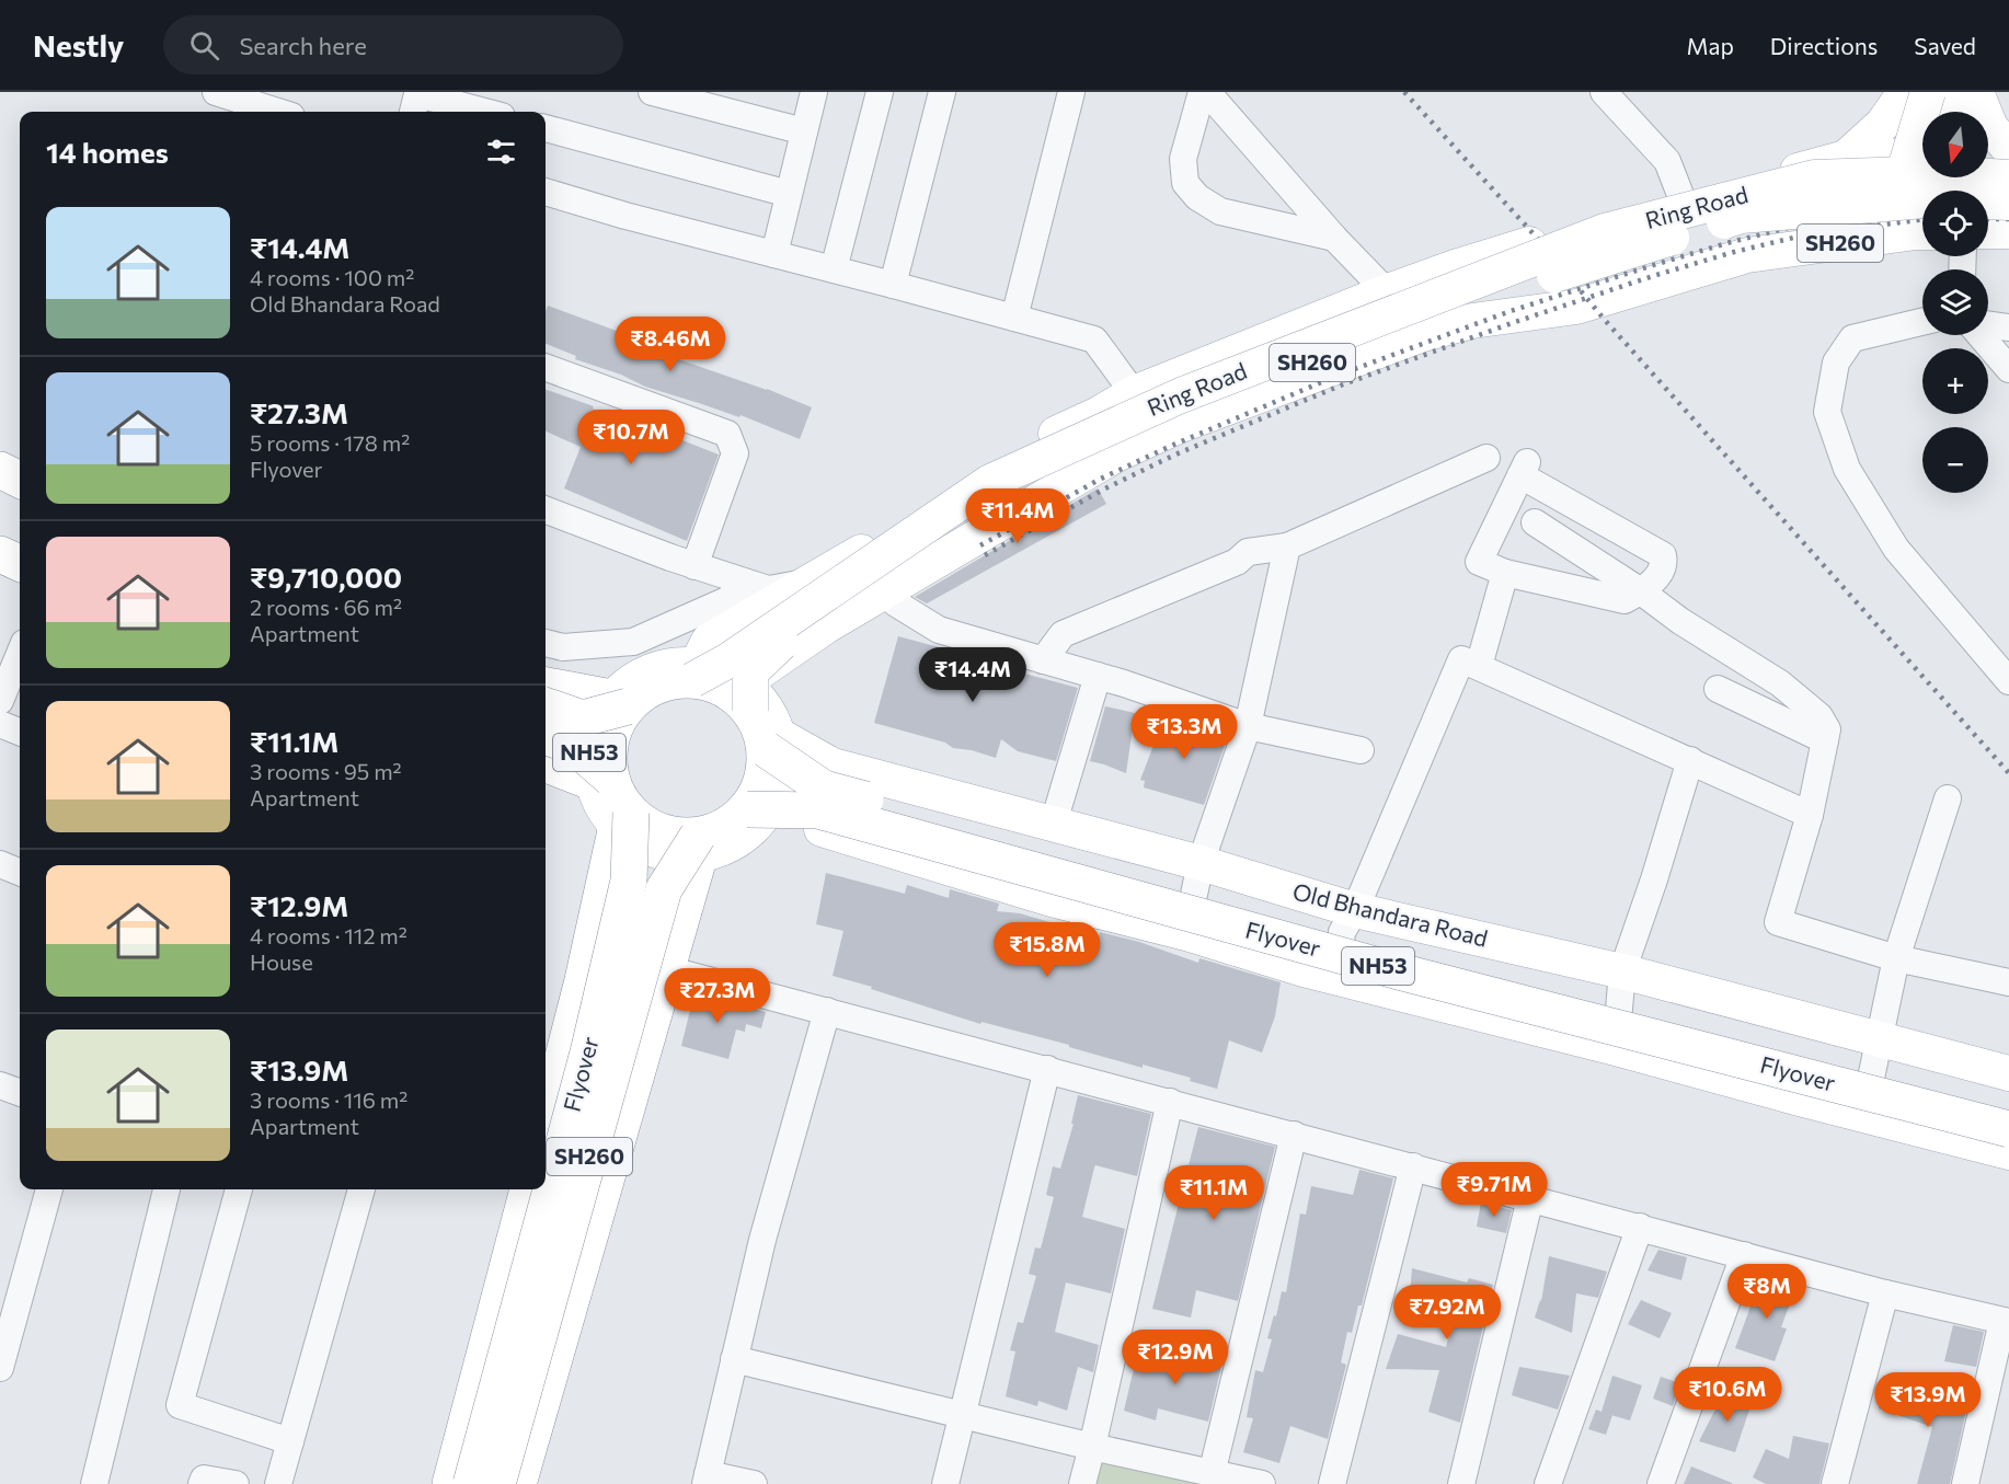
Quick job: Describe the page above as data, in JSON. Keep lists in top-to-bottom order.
{
  "streets": {
    "highway": ["SH260", "NH53", "Flyover"],
    "main road": ["Ring Road", "Old Bhandara Road"]
  },
  "crossings": [
    ["Ring Road", "SH260"],
    ["Ring Road", "NH53"],
    ["Ring Road", "Old Bhandara Road"],
    ["Ring Road", "Flyover"],
    ["SH260", "NH53"],
    ["SH260", "Old Bhandara Road"],
    ["SH260", "Flyover"],
    ["NH53", "Old Bhandara Road"],
    ["NH53", "Flyover"],
    ["Old Bhandara Road", "Flyover"]
  ],
  "north": "bottom",
  "page": {
    "header": "Nestly",
    "search": "Search here",
    "nav": ["Map", "Directions", "Saved"],
    "map_buttons": ["+", "−"],
    "heading": "14 homes",
    "list": [
      {
        "name": "₹14.4M",
        "note": "4 rooms · 100 m² · Old Bhandara Road"
      },
      {
        "name": "₹27.3M",
        "note": "5 rooms · 178 m² · Flyover"
      },
      {
        "name": "₹9,710,000",
        "note": "2 rooms · 66 m² · Apartment"
      },
      {
        "name": "₹11.1M",
        "note": "3 rooms · 95 m² · Apartment"
      },
      {
        "name": "₹12.9M",
        "note": "4 rooms · 112 m² · House"
      },
      {
        "name": "₹13.9M",
        "note": "3 rooms · 116 m² · Apartment"
      }
    ],
    "price": [
      "₹8.46M",
      "₹10.7M",
      "₹11.4M",
      "₹14.4M",
      "₹13.3M",
      "₹15.8M",
      "₹27.3M",
      "₹9.71M",
      "₹11.1M",
      "₹8M",
      "₹7.92M",
      "₹12.9M",
      "₹10.6M",
      "₹13.9M"
    ]
  }
}
